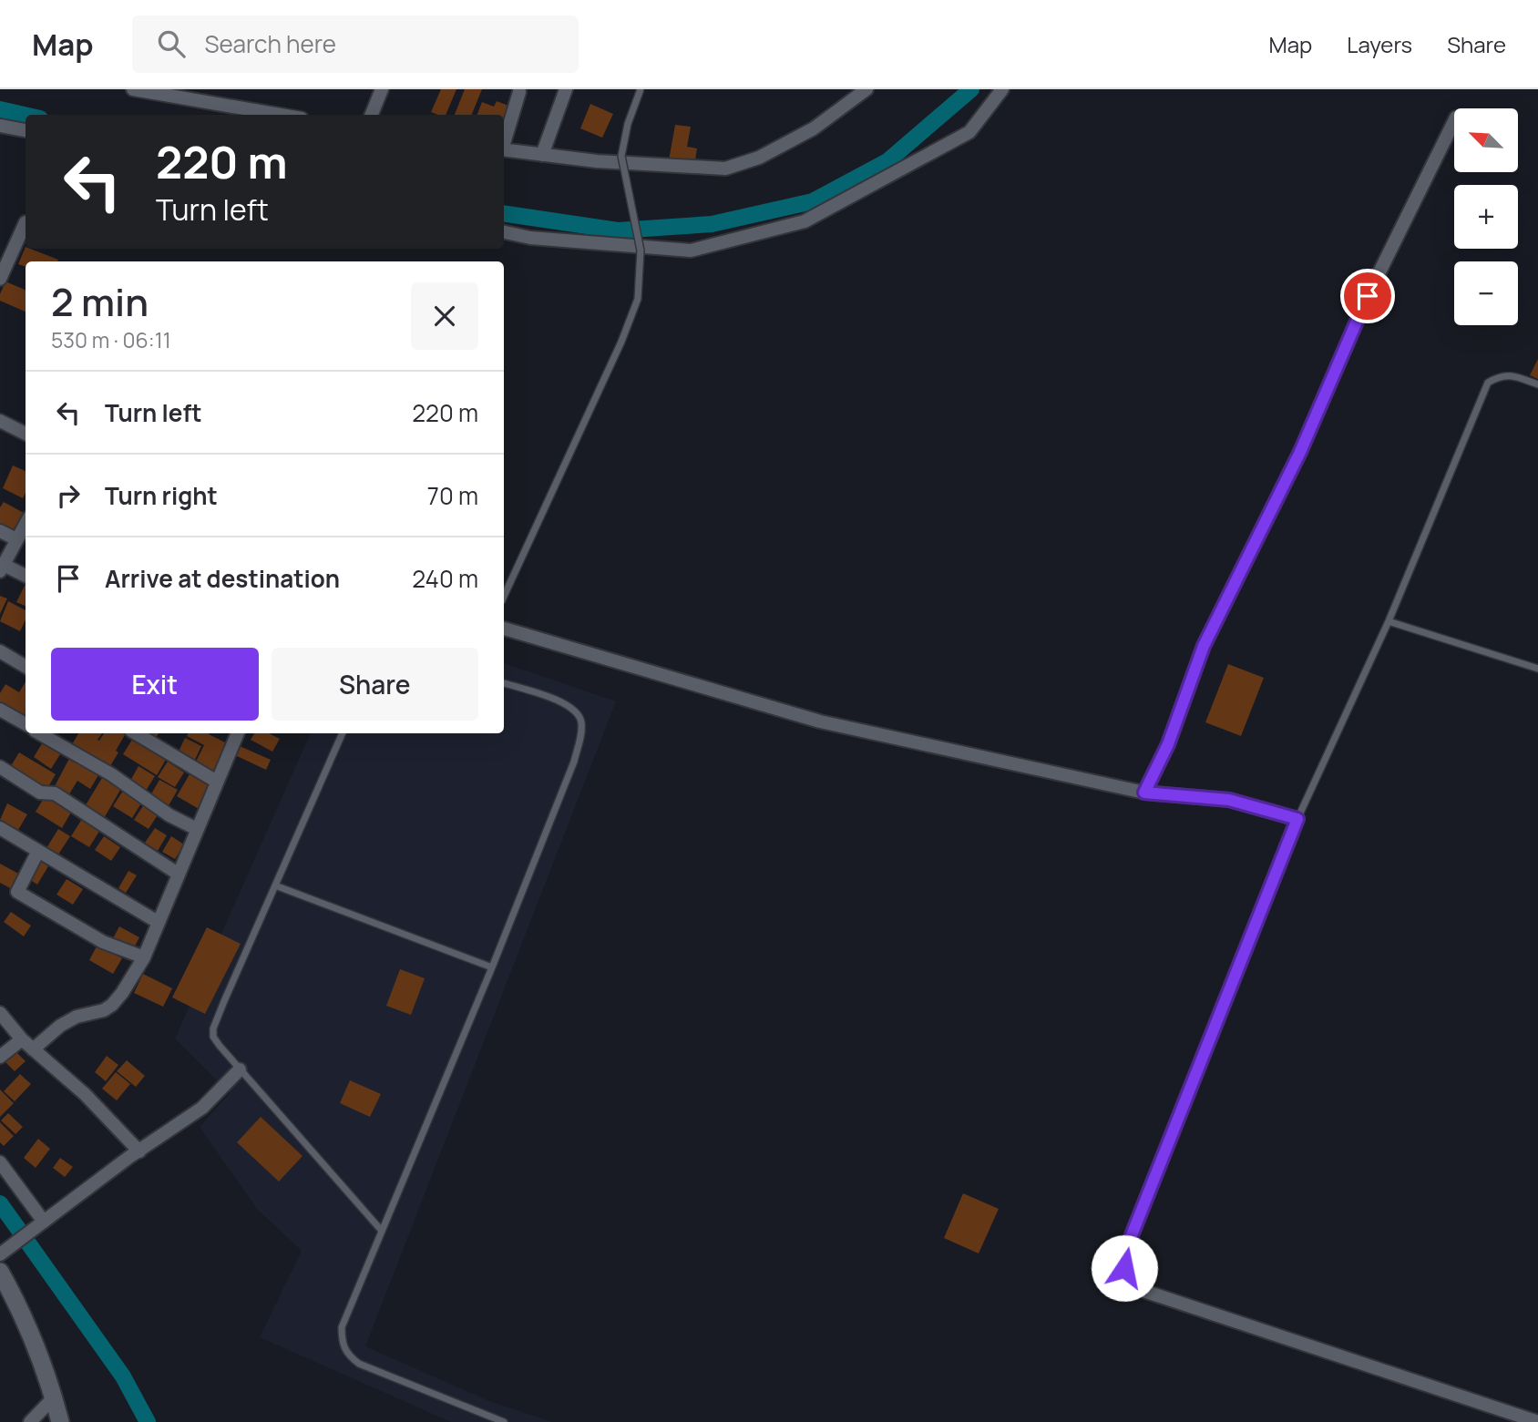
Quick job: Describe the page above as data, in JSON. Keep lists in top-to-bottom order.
{
  "north": "top left",
  "page": {
    "header": "Map",
    "search": "Search here",
    "nav": ["Map", "Layers", "Share"],
    "map_buttons": ["+", "−"],
    "turn": ["220 m", "Turn left"],
    "heading": ["2 min", "530 m · 06:11"],
    "list": [
      {
        "name": "Turn left",
        "value": "220 m"
      },
      {
        "name": "Turn right",
        "value": "70 m"
      },
      {
        "name": "Arrive at destination",
        "value": "240 m"
      }
    ],
    "buttons": ["Exit", "Share"]
  }
}
